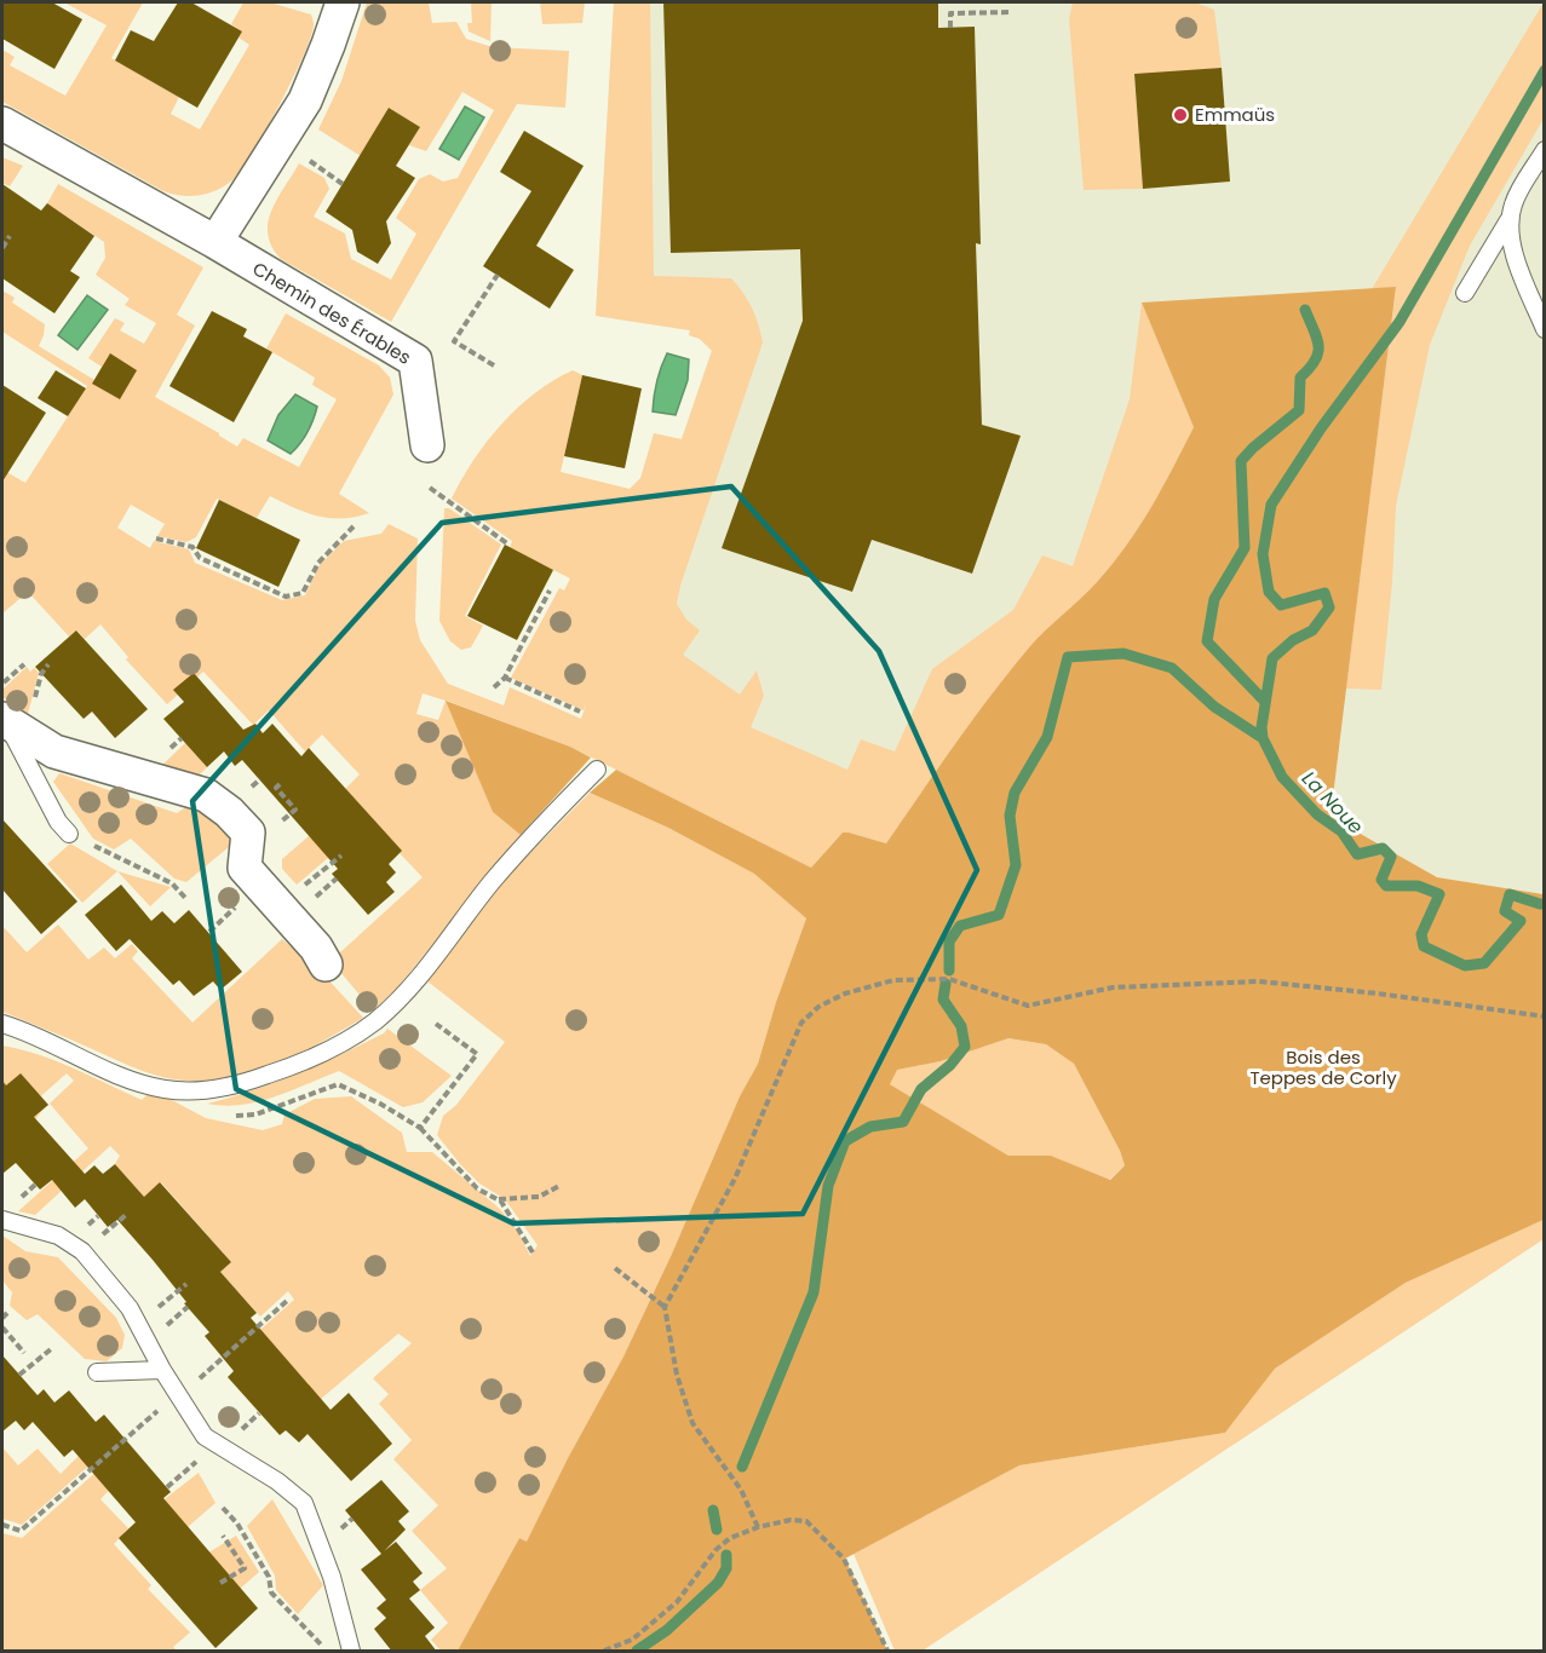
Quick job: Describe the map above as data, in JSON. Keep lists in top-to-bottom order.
{
  "streets": {
    "street": ["Chemin des Érables"]
  },
  "water": ["La Noue"],
  "parks": ["Bois des Teppes de Corly"],
  "places": ["Emmaüs"]
}
